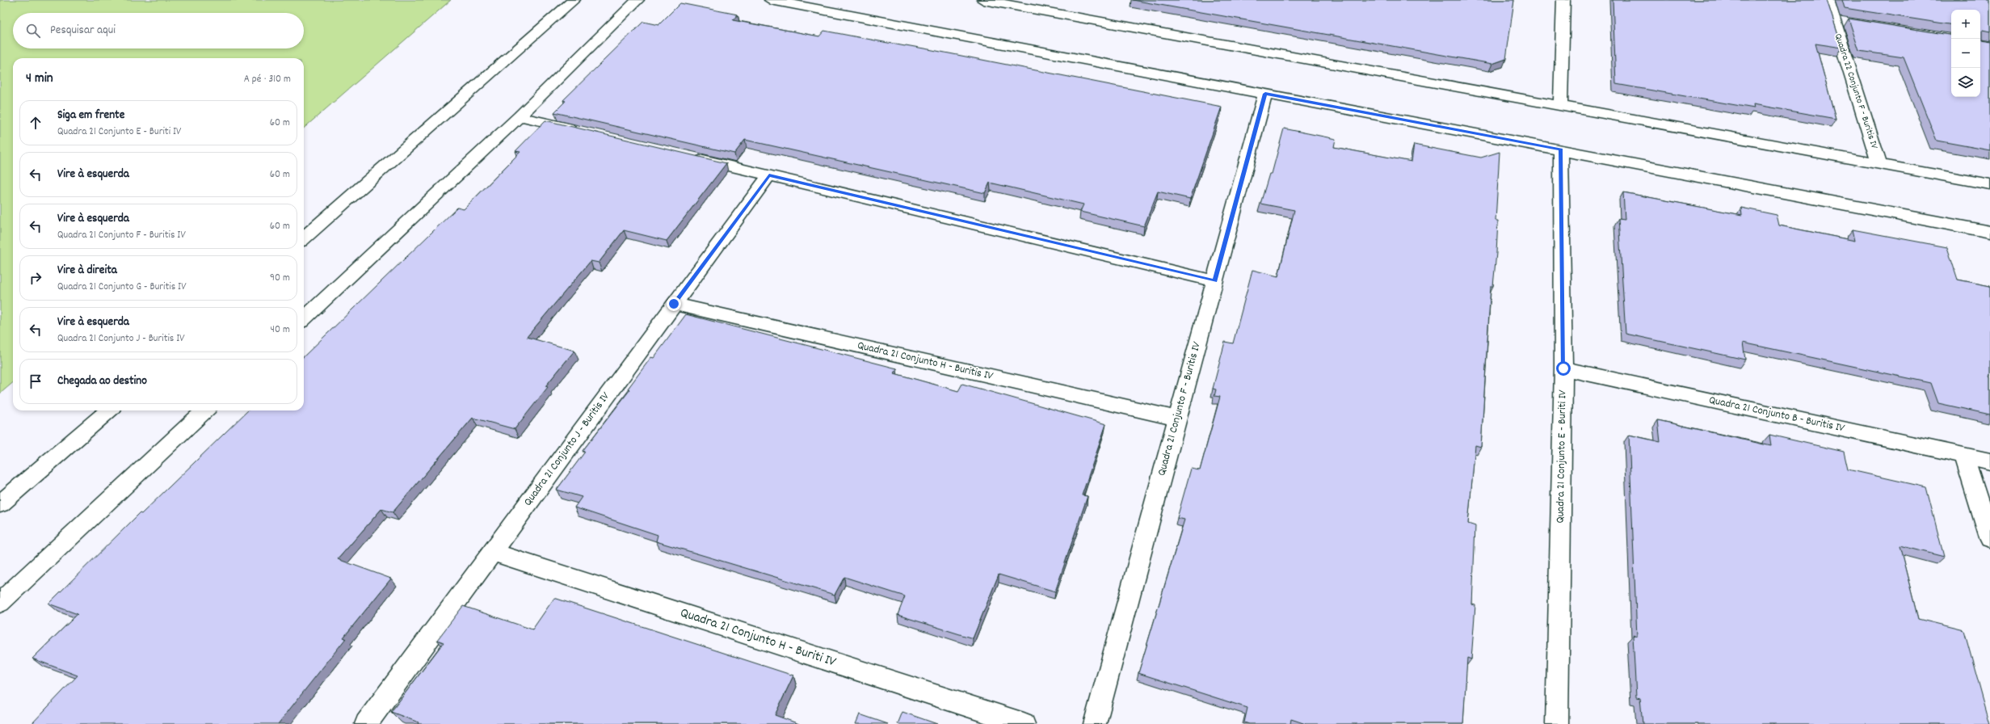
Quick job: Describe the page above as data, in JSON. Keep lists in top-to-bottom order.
{
  "streets": {
    "street": [
      "Quadra 22 Conjunto F - Buritis IV",
      "Quadra 21 Conjunto H - Buritis IV",
      "Quadra 21 Conjunto F - Buritis IV",
      "Quadra 21 Conjunto B - Buritis IV",
      "Quadra 21 Conjunto J - Buritis IV",
      "Quadra 21 Conjunto E - Buriti IV",
      "Quadra 21 Conjunto H - Buriti IV"
    ]
  },
  "crossings": [
    ["Quadra 21 Conjunto H - Buritis IV", "Quadra 21 Conjunto F - Buritis IV"],
    ["Quadra 21 Conjunto H - Buritis IV", "Quadra 21 Conjunto J - Buritis IV"],
    ["Quadra 21 Conjunto B - Buritis IV", "Quadra 21 Conjunto E - Buriti IV"],
    ["Quadra 21 Conjunto J - Buritis IV", "Quadra 21 Conjunto H - Buriti IV"]
  ],
  "page": {
    "map_buttons": ["+", "−"],
    "search": "Pesquisar aqui",
    "heading": ["4 min", "A pé · 310 m"],
    "list": [
      ["Siga em frente", "Quadra 21 Conjunto E - Buriti IV", "60 m"],
      ["Vire à esquerda", "60 m"],
      ["Vire à esquerda", "Quadra 21 Conjunto F - Buritis IV", "60 m"],
      ["Vire à direita", "Quadra 21 Conjunto G - Buritis IV", "90 m"],
      ["Vire à esquerda", "Quadra 21 Conjunto J - Buritis IV", "40 m"],
      "Chegada ao destino"
    ]
  }
}
